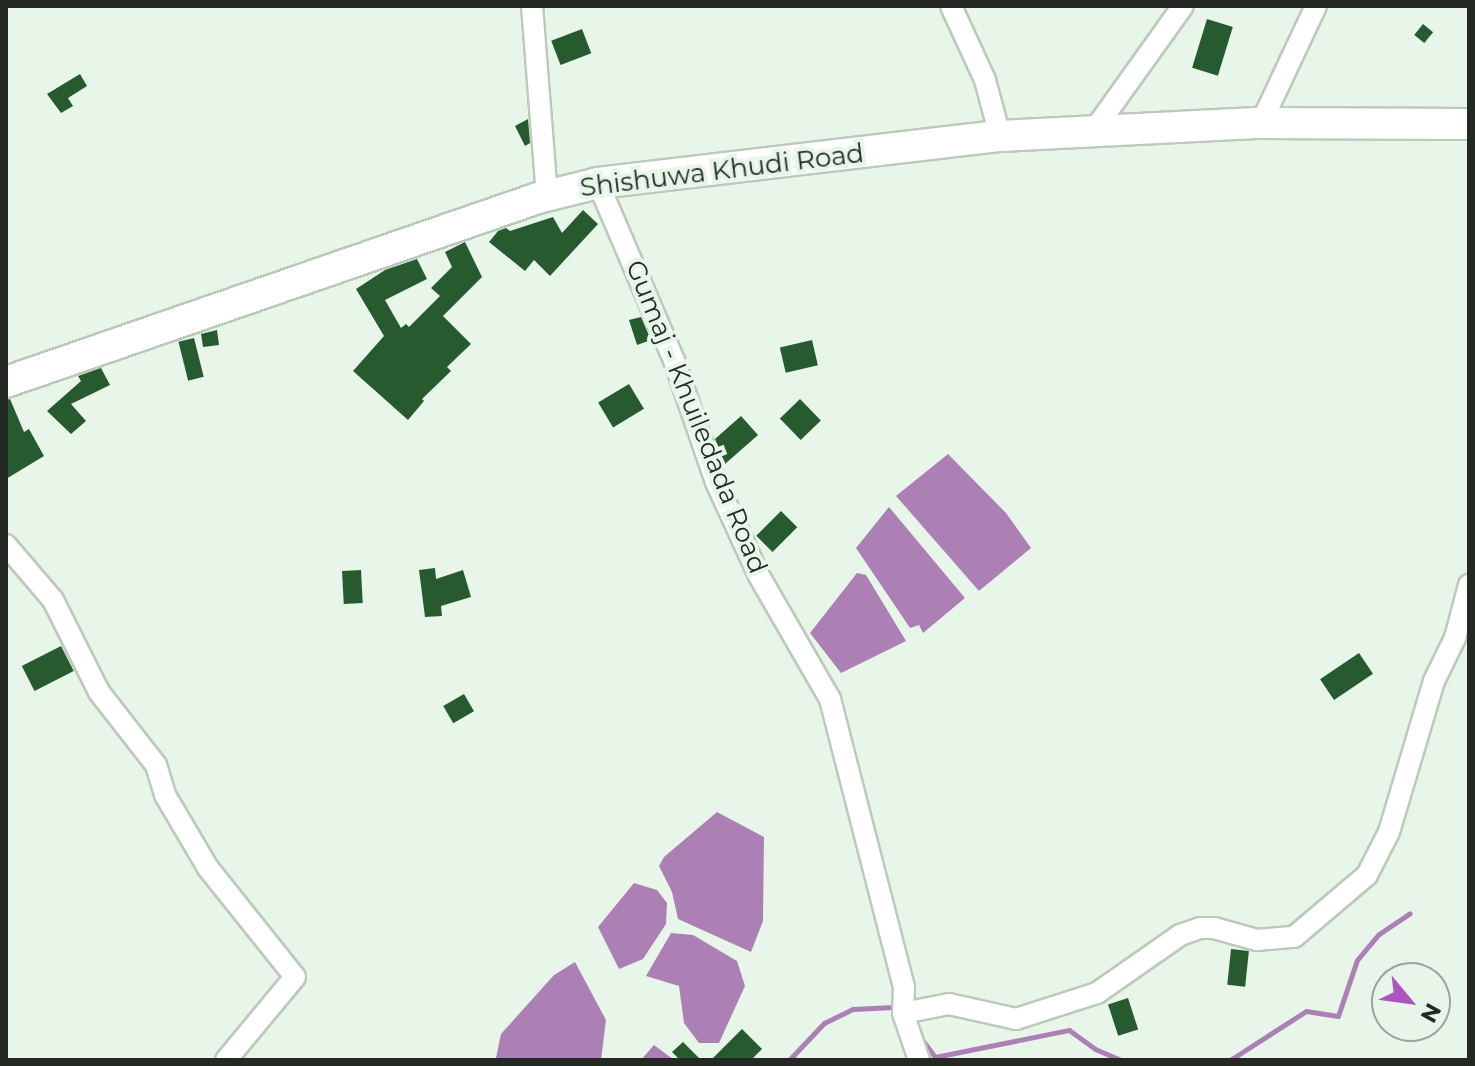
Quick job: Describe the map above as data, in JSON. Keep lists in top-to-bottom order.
{
  "streets": {
    "main road": ["Shishuwa Khudi Road"],
    "street": ["Gumaj - Khuiledada Road"]
  },
  "crossings": [
    ["Shishuwa Khudi Road", "Gumaj - Khuiledada Road"]
  ],
  "north": "bottom right"
}
